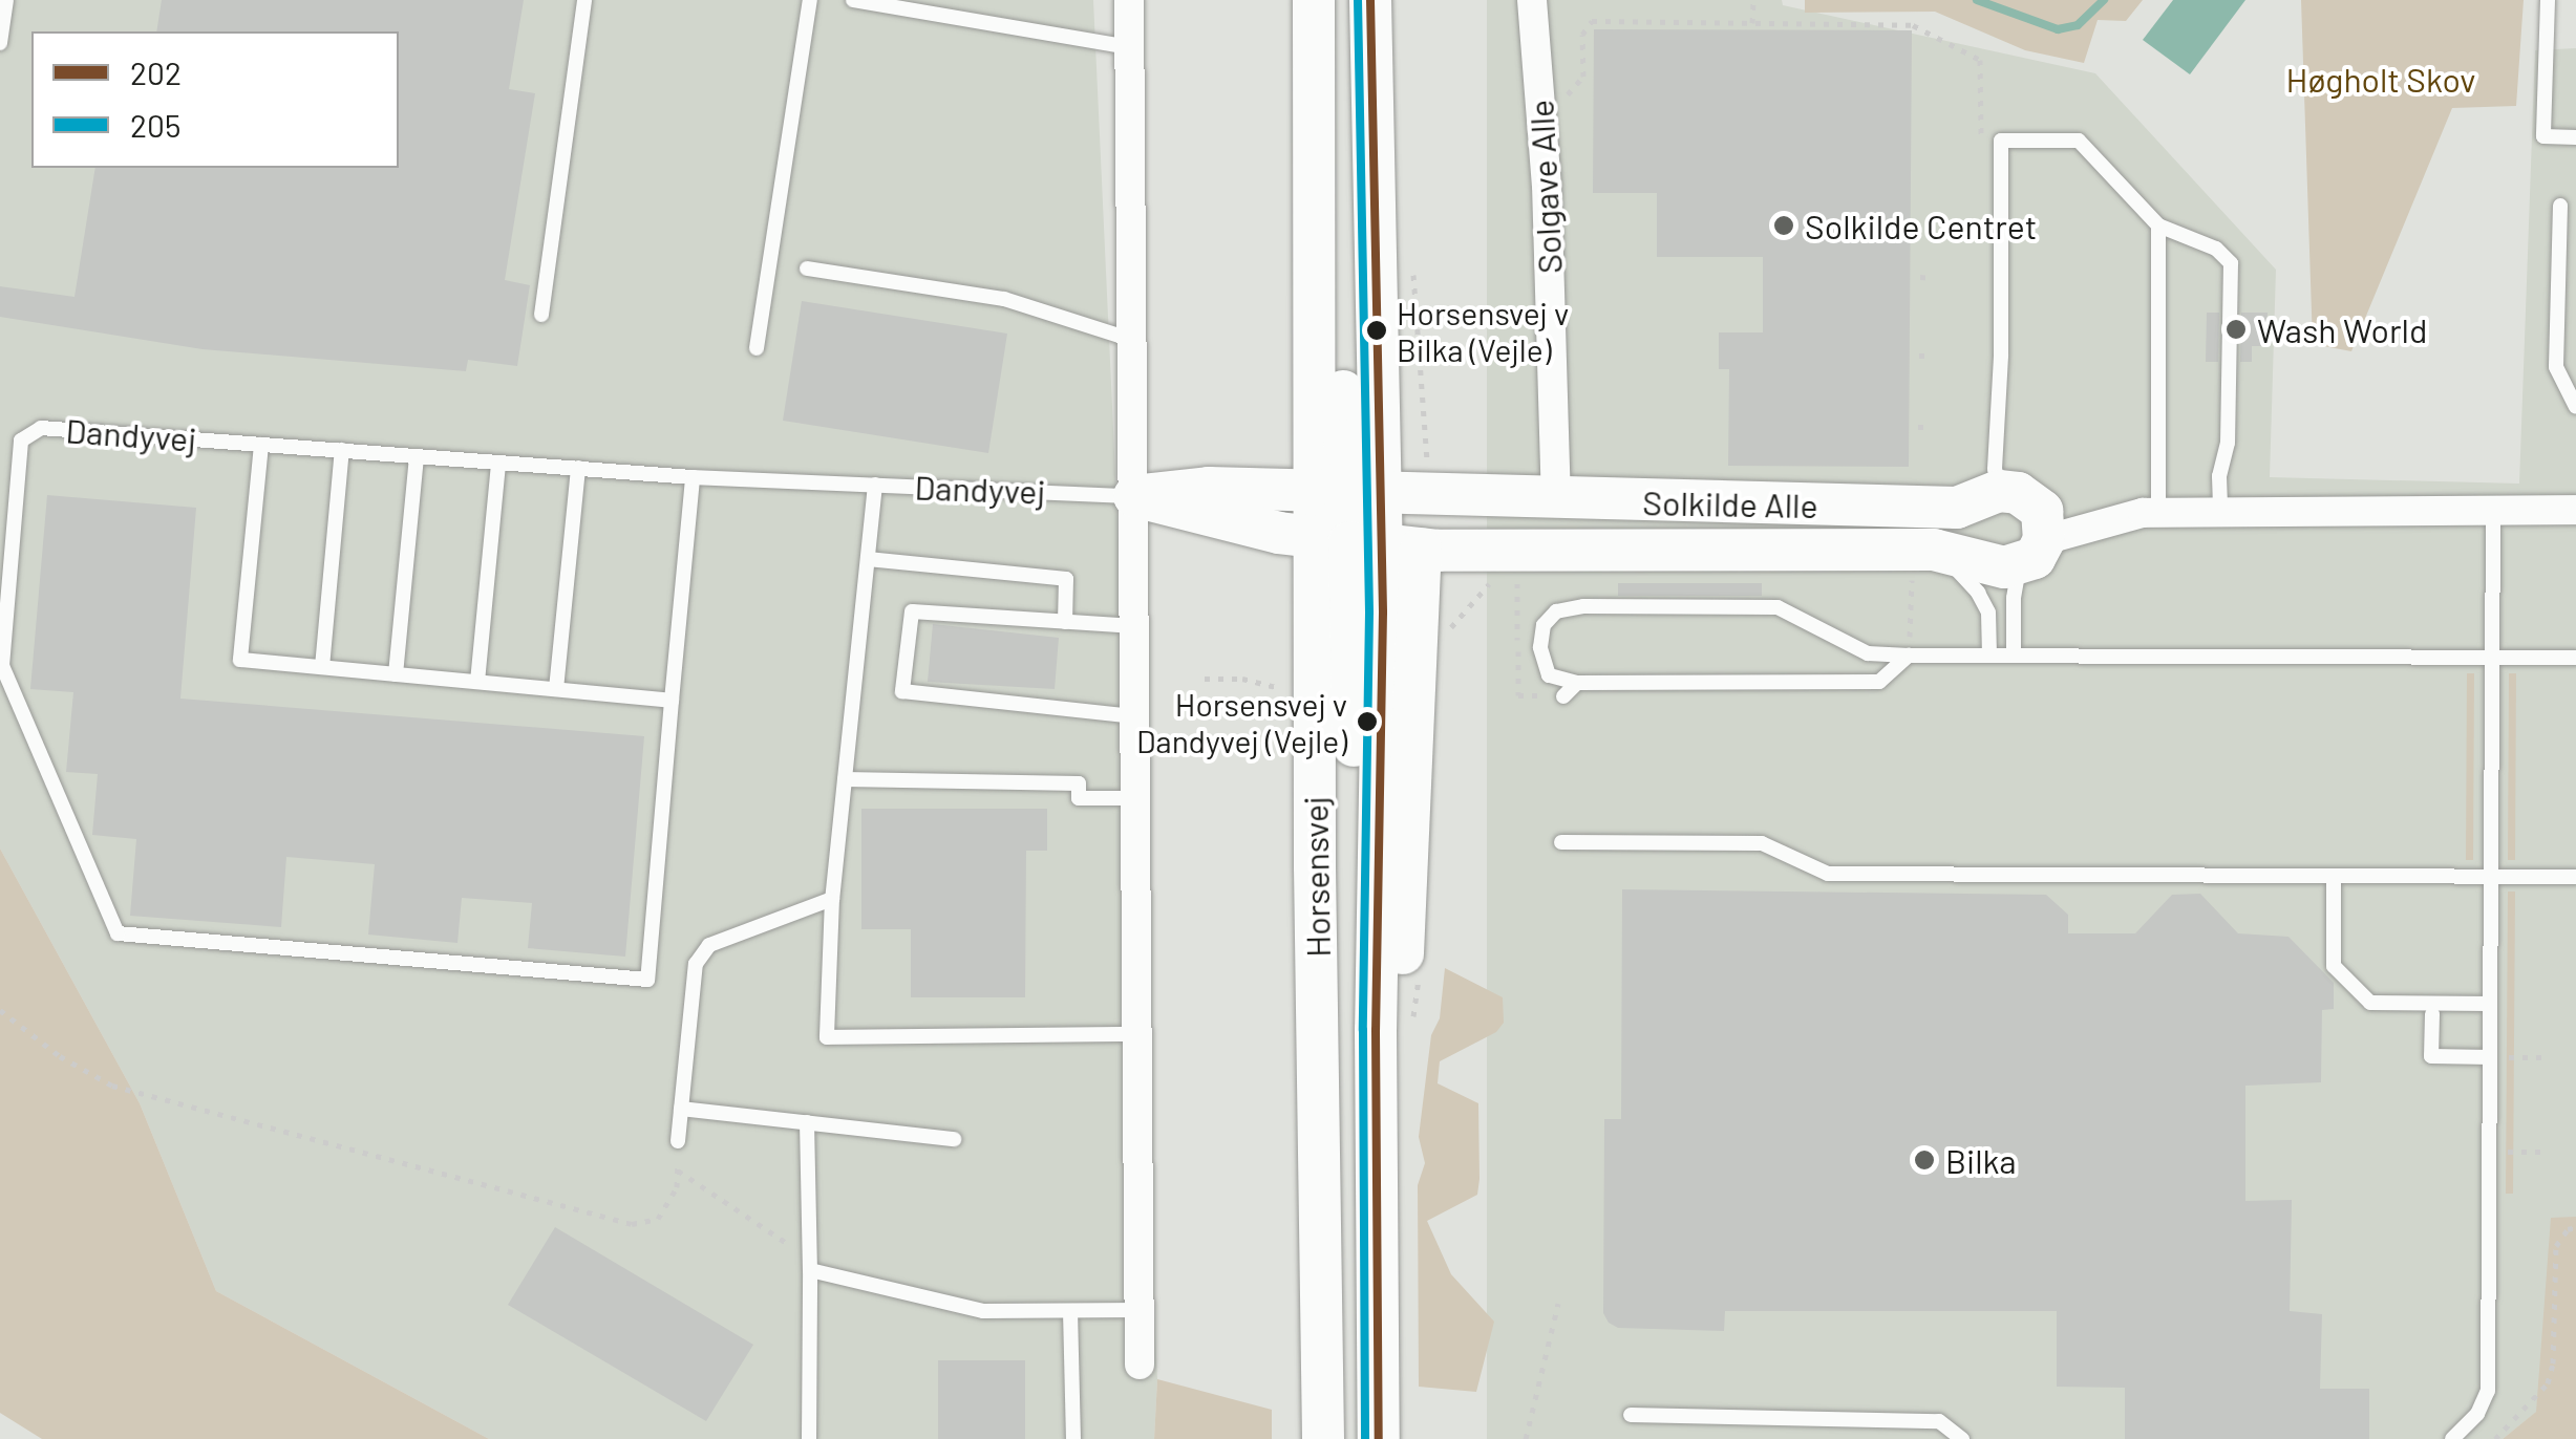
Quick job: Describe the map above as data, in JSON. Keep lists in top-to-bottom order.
{
  "streets": {
    "main road": ["Dandyvej", "Solkilde Alle", "Horsensvej"],
    "street": ["Solgave Alle"]
  },
  "crossings": [
    ["Solgave Alle", "Solkilde Alle"],
    ["Dandyvej", "Solkilde Alle"],
    ["Dandyvej", "Horsensvej"],
    ["Solkilde Alle", "Horsensvej"]
  ],
  "parks": ["Høgholt Skov"],
  "places": [
    "Solkilde Centret",
    "Wash World",
    "Horsensvej v Bilka (Vejle)",
    "Horsensvej v Dandyvej (Vejle)",
    "Bilka"
  ],
  "lines": ["transit line 202", "transit line 205"],
  "legend": ["202", "205"]
}
